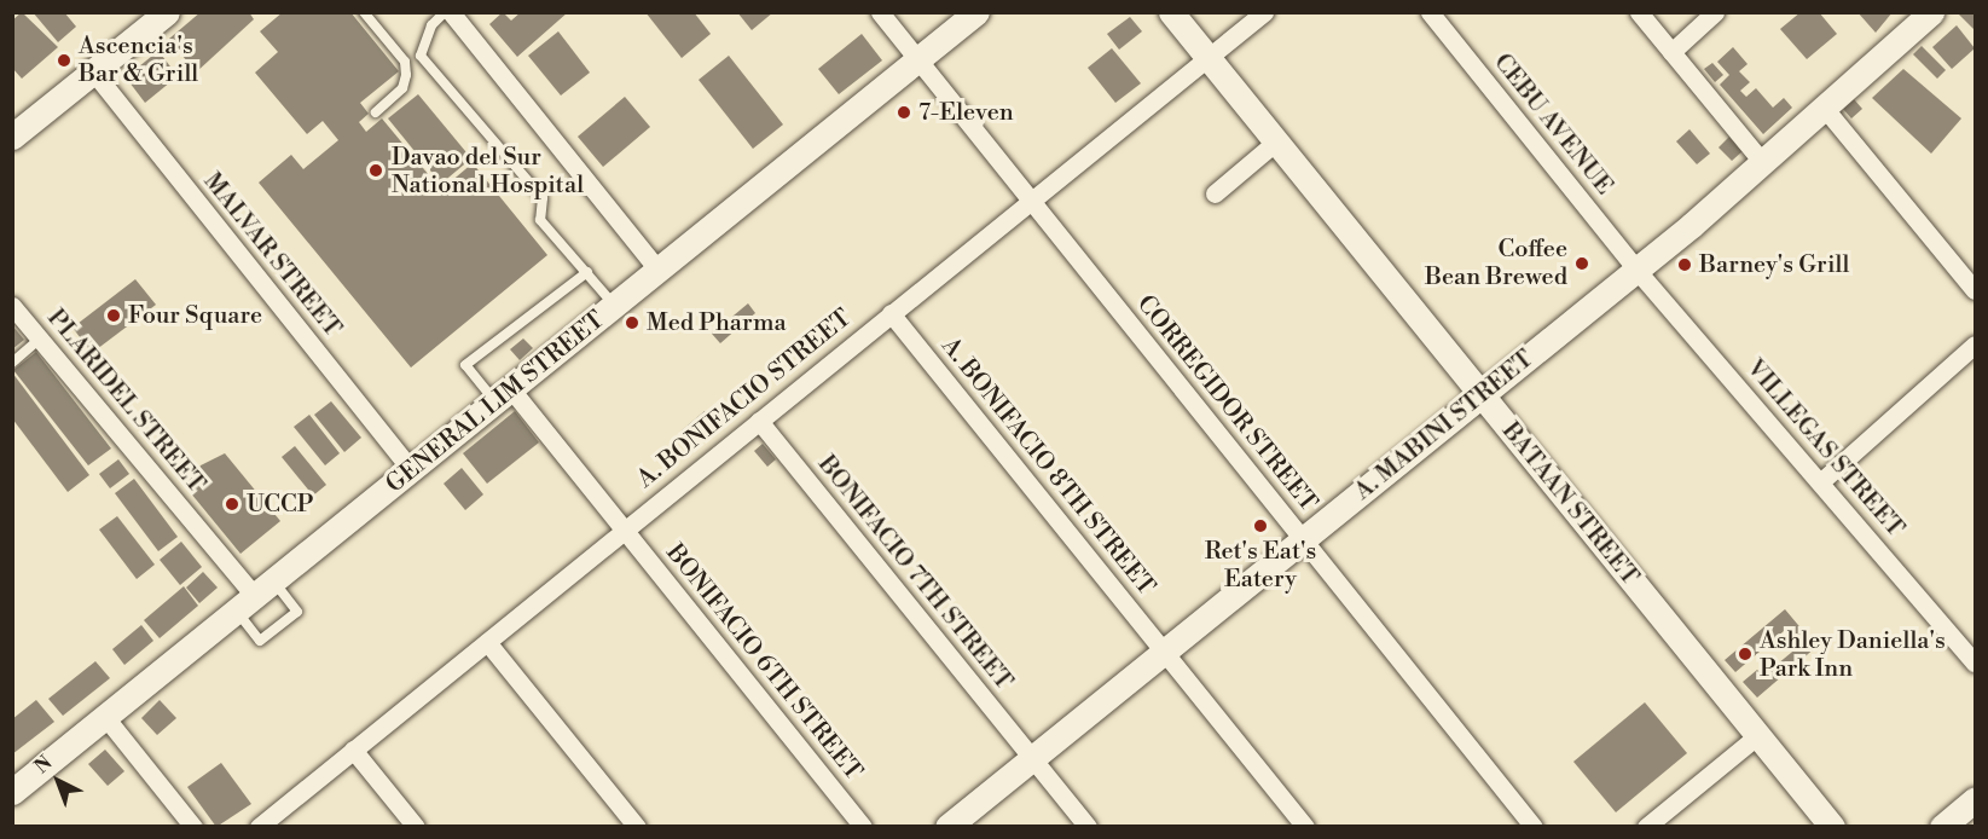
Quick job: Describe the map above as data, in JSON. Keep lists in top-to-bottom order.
{
  "streets": {
    "street": [
      "CEBU AVENUE",
      "MALVAR STREET",
      "A. BONIFACIO STREET",
      "PLARIDEL STREET",
      "GENERAL LIM STREET",
      "CORREGIDOR STREET",
      "A. MABINI STREET",
      "VILLEGAS STREET",
      "A. BONIFACIO 8TH STREET",
      "BATAAN STREET",
      "BONIFACIO 7TH STREET",
      "BONIFACIO 6TH STREET"
    ]
  },
  "crossings": [
    ["CEBU AVENUE", "A. MABINI STREET"],
    ["CEBU AVENUE", "VILLEGAS STREET"],
    ["MALVAR STREET", "GENERAL LIM STREET"],
    ["A. BONIFACIO STREET", "CORREGIDOR STREET"],
    ["A. BONIFACIO STREET", "A. BONIFACIO 8TH STREET"],
    ["A. BONIFACIO STREET", "BATAAN STREET"],
    ["A. BONIFACIO STREET", "BONIFACIO 7TH STREET"],
    ["A. BONIFACIO STREET", "BONIFACIO 6TH STREET"],
    ["PLARIDEL STREET", "GENERAL LIM STREET"],
    ["GENERAL LIM STREET", "CORREGIDOR STREET"],
    ["GENERAL LIM STREET", "BONIFACIO 6TH STREET"],
    ["CORREGIDOR STREET", "A. MABINI STREET"],
    ["A. MABINI STREET", "VILLEGAS STREET"],
    ["A. MABINI STREET", "A. BONIFACIO 8TH STREET"],
    ["A. MABINI STREET", "BATAAN STREET"],
    ["A. MABINI STREET", "BONIFACIO 7TH STREET"]
  ],
  "places": [
    "Ascencia's Bar & Grill",
    "7-Eleven",
    "Davao del Sur National Hospital",
    "Coffee Bean Brewed",
    "Barney's Grill",
    "Four Square",
    "Med Pharma",
    "UCCP",
    "Ret's Eat's Eatery",
    "Ashley Daniella's Park Inn"
  ],
  "north": "top left"
}
